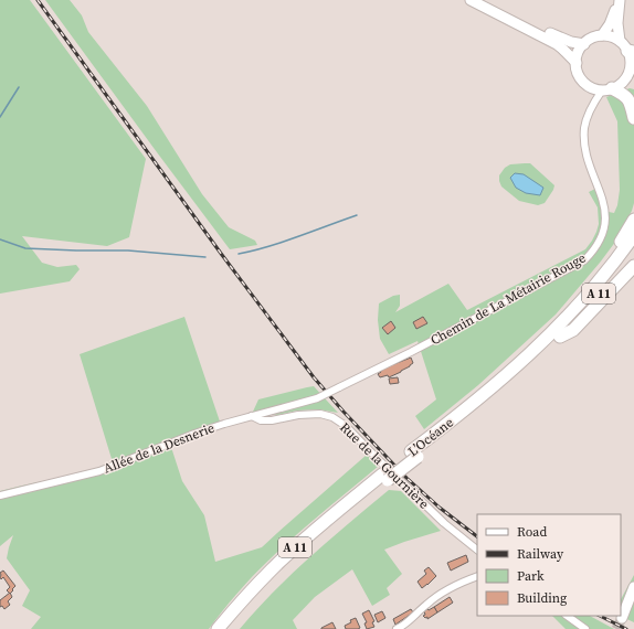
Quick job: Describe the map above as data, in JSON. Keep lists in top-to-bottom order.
{
  "streets": {
    "highway": ["A 11", "L’Océane"],
    "street": ["Chemin de La Métairie Rouge", "Allée de la Desnerie", "Rue de la Gournière"]
  },
  "crossings": [
    ["Chemin de La Métairie Rouge", "Allée de la Desnerie"],
    ["Allée de la Desnerie", "Rue de la Gournière"]
  ],
  "legend": [
    "Road",
    "Railway",
    "Park",
    "Building"
  ]
}
